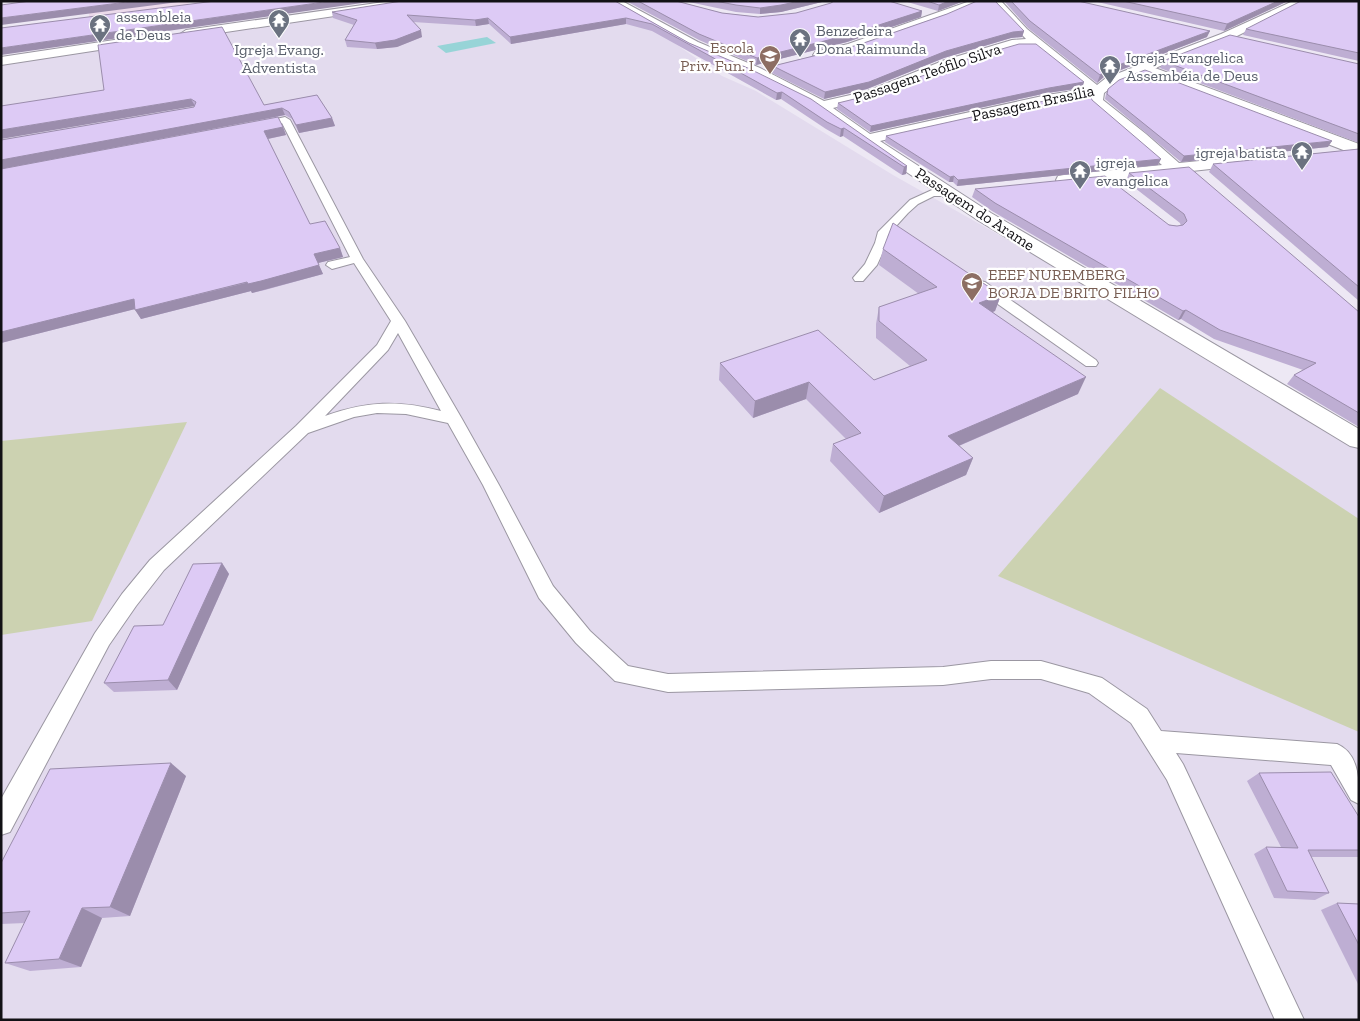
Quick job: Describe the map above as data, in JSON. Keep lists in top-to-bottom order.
{
  "streets": {
    "street": ["Passagem Teófilo Silva", "Passagem Brasília", "Passagem do Arame"]
  },
  "crossings": [
    ["Passagem Teófilo Silva", "Passagem do Arame"],
    ["Passagem Brasília", "Passagem do Arame"]
  ],
  "places": {
    "temple": [
      "Igreja Evang. Adventista",
      "assembleia de Deus",
      "Benzedeira Dona Raimunda",
      "Igreja Evangelica Assembéia de Deus",
      "igreja batista",
      "igreja evangelica"
    ],
    "school or university": ["Escola Priv. Fun. I", "EEEF NUREMBERG BORJA DE BRITO FILHO"]
  }
}
